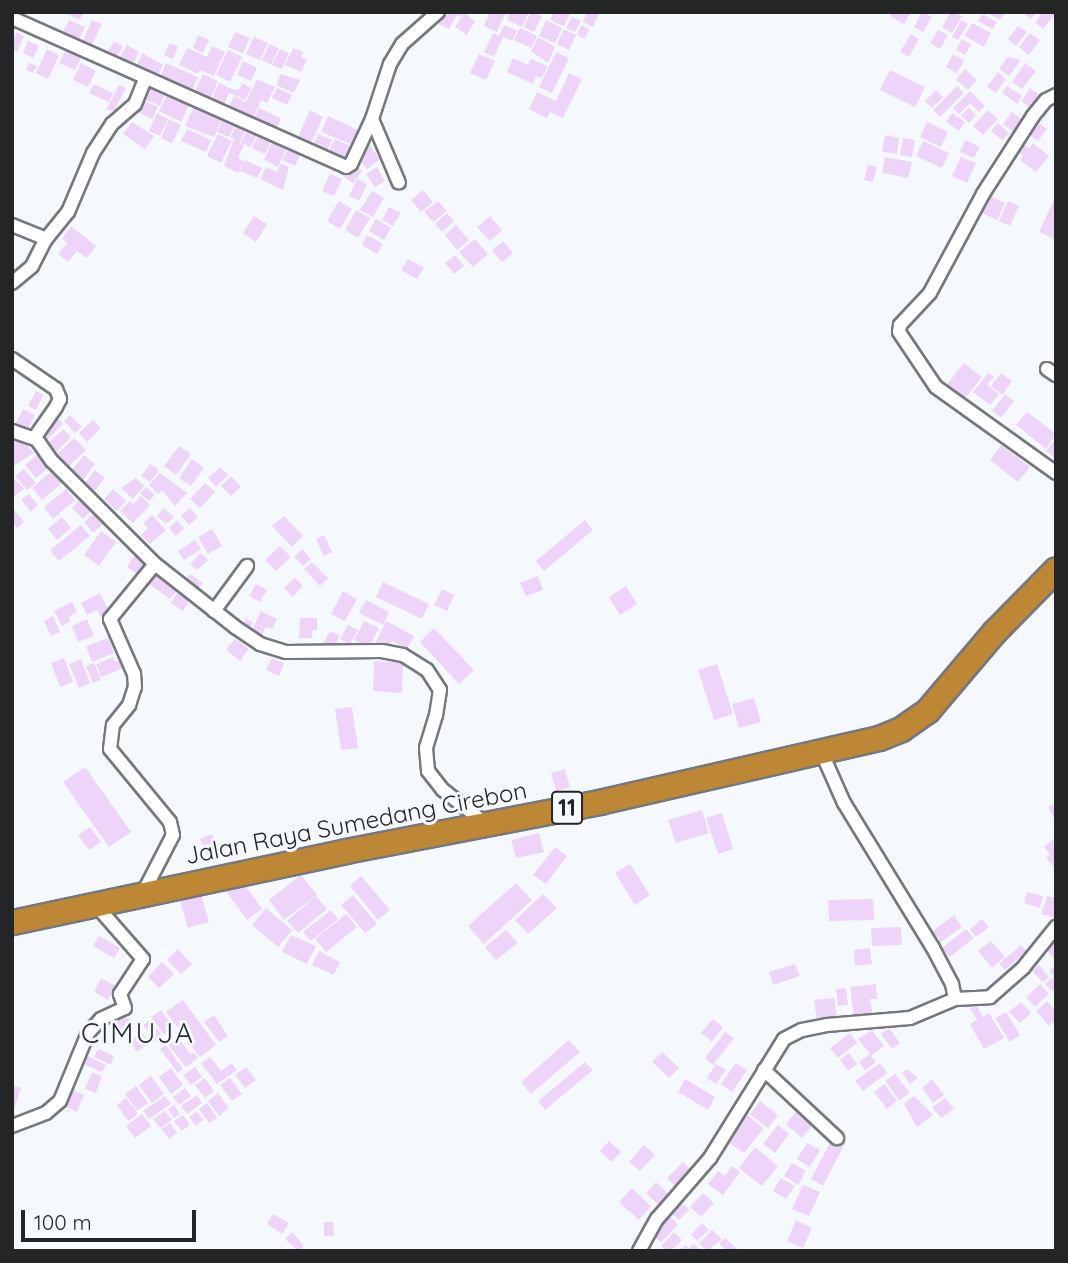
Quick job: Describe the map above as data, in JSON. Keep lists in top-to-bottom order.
{
  "streets": {
    "highway": ["11", "Jalan Raya Sumedang Cirebon"]
  },
  "districts": ["CIMUJA"],
  "scale_bar": "100 m"
}
